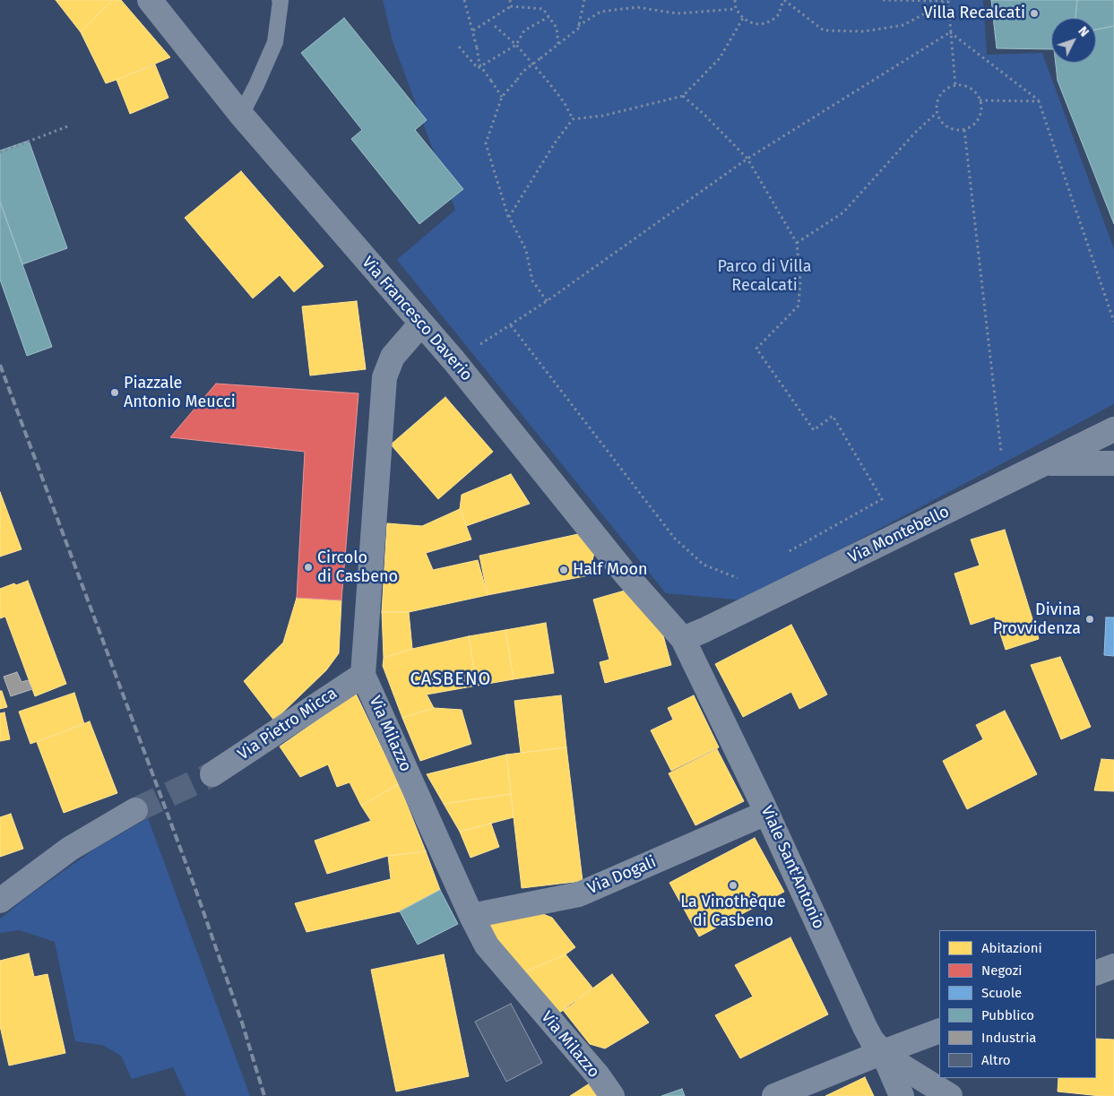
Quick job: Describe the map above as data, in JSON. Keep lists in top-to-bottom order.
{
  "streets": {
    "street": [
      "Via Francesco Daverio",
      "Via Montebello",
      "Via Pietro Micca",
      "Via Milazzo",
      "Viale Sant'Antonio",
      "Via Dogali"
    ]
  },
  "crossings": [
    ["Via Francesco Daverio", "Via Montebello"],
    ["Via Francesco Daverio", "Via Milazzo"],
    ["Via Francesco Daverio", "Viale Sant'Antonio"],
    ["Via Montebello", "Viale Sant'Antonio"],
    ["Via Pietro Micca", "Via Milazzo"],
    ["Via Milazzo", "Via Dogali"],
    ["Viale Sant'Antonio", "Via Dogali"]
  ],
  "districts": ["CASBENO"],
  "parks": ["Parco di Villa Recalcati"],
  "places": [
    "Villa Recalcati",
    "Piazzale Antonio Meucci",
    "Circolo di Casbeno",
    "Half Moon",
    "Divina Provvidenza",
    "La Vinothèque di Casbeno"
  ],
  "legend": [
    "Abitazioni",
    "Negozi",
    "Scuole",
    "Pubblico",
    "Industria",
    "Altro"
  ],
  "north": "top right"
}
